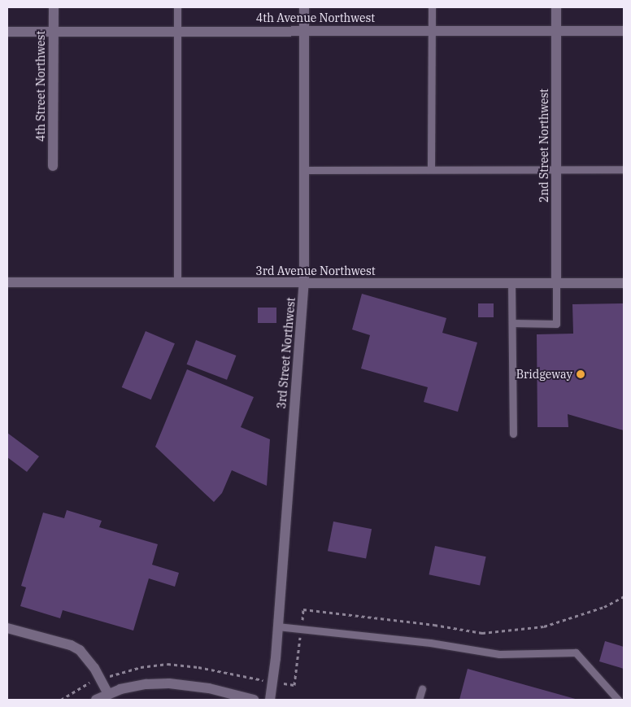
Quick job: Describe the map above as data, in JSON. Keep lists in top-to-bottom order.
{
  "streets": {
    "street": [
      "4th Avenue Northwest",
      "4th Street Northwest",
      "2nd Street Northwest",
      "3rd Avenue Northwest",
      "3rd Street Northwest"
    ]
  },
  "crossings": [
    ["4th Avenue Northwest", "4th Street Northwest"],
    ["4th Avenue Northwest", "2nd Street Northwest"],
    ["4th Avenue Northwest", "3rd Street Northwest"],
    ["2nd Street Northwest", "3rd Avenue Northwest"],
    ["3rd Avenue Northwest", "3rd Street Northwest"]
  ],
  "places": ["Bridgeway"]
}
